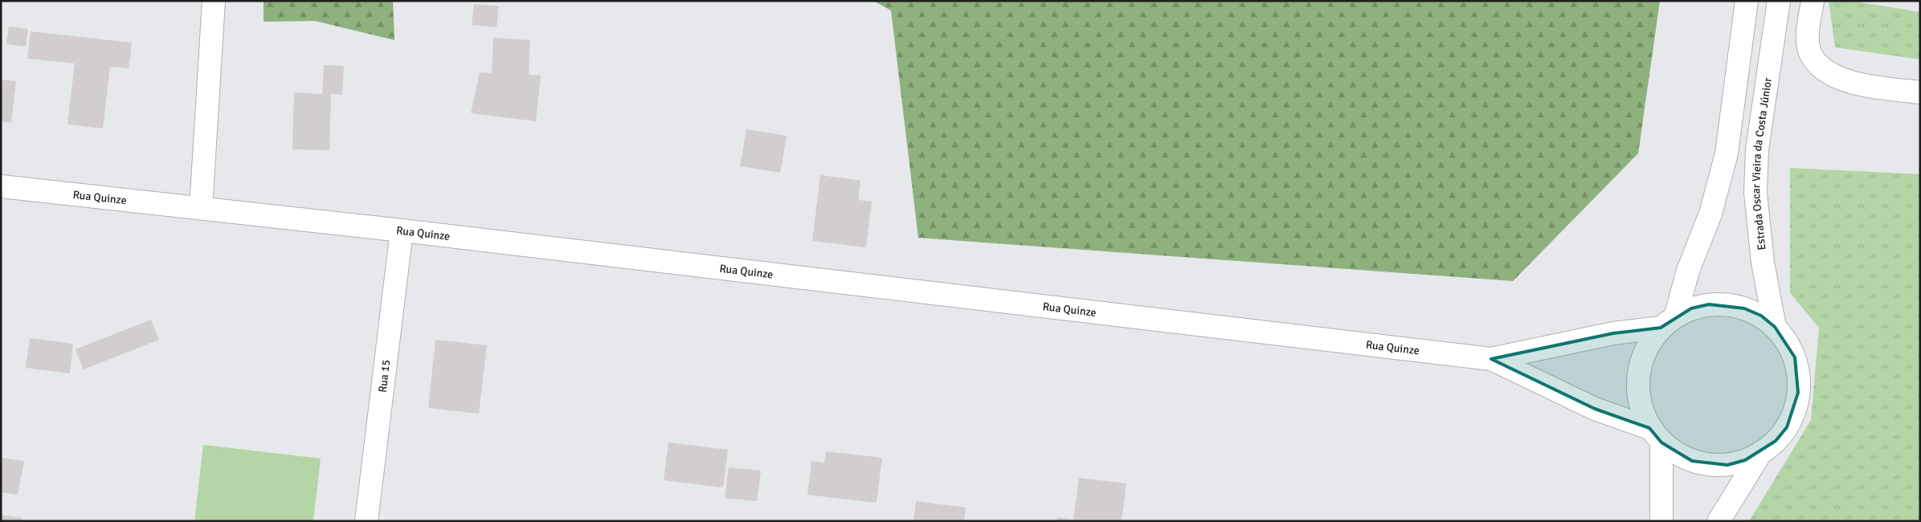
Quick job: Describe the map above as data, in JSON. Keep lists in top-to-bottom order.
{
  "streets": {
    "street": ["Estrada Oscar Vieira da Costa Júnior", "Rua Quinze", "Rua 15"]
  },
  "crossings": [
    ["Rua Quinze", "Rua 15"]
  ]
}
